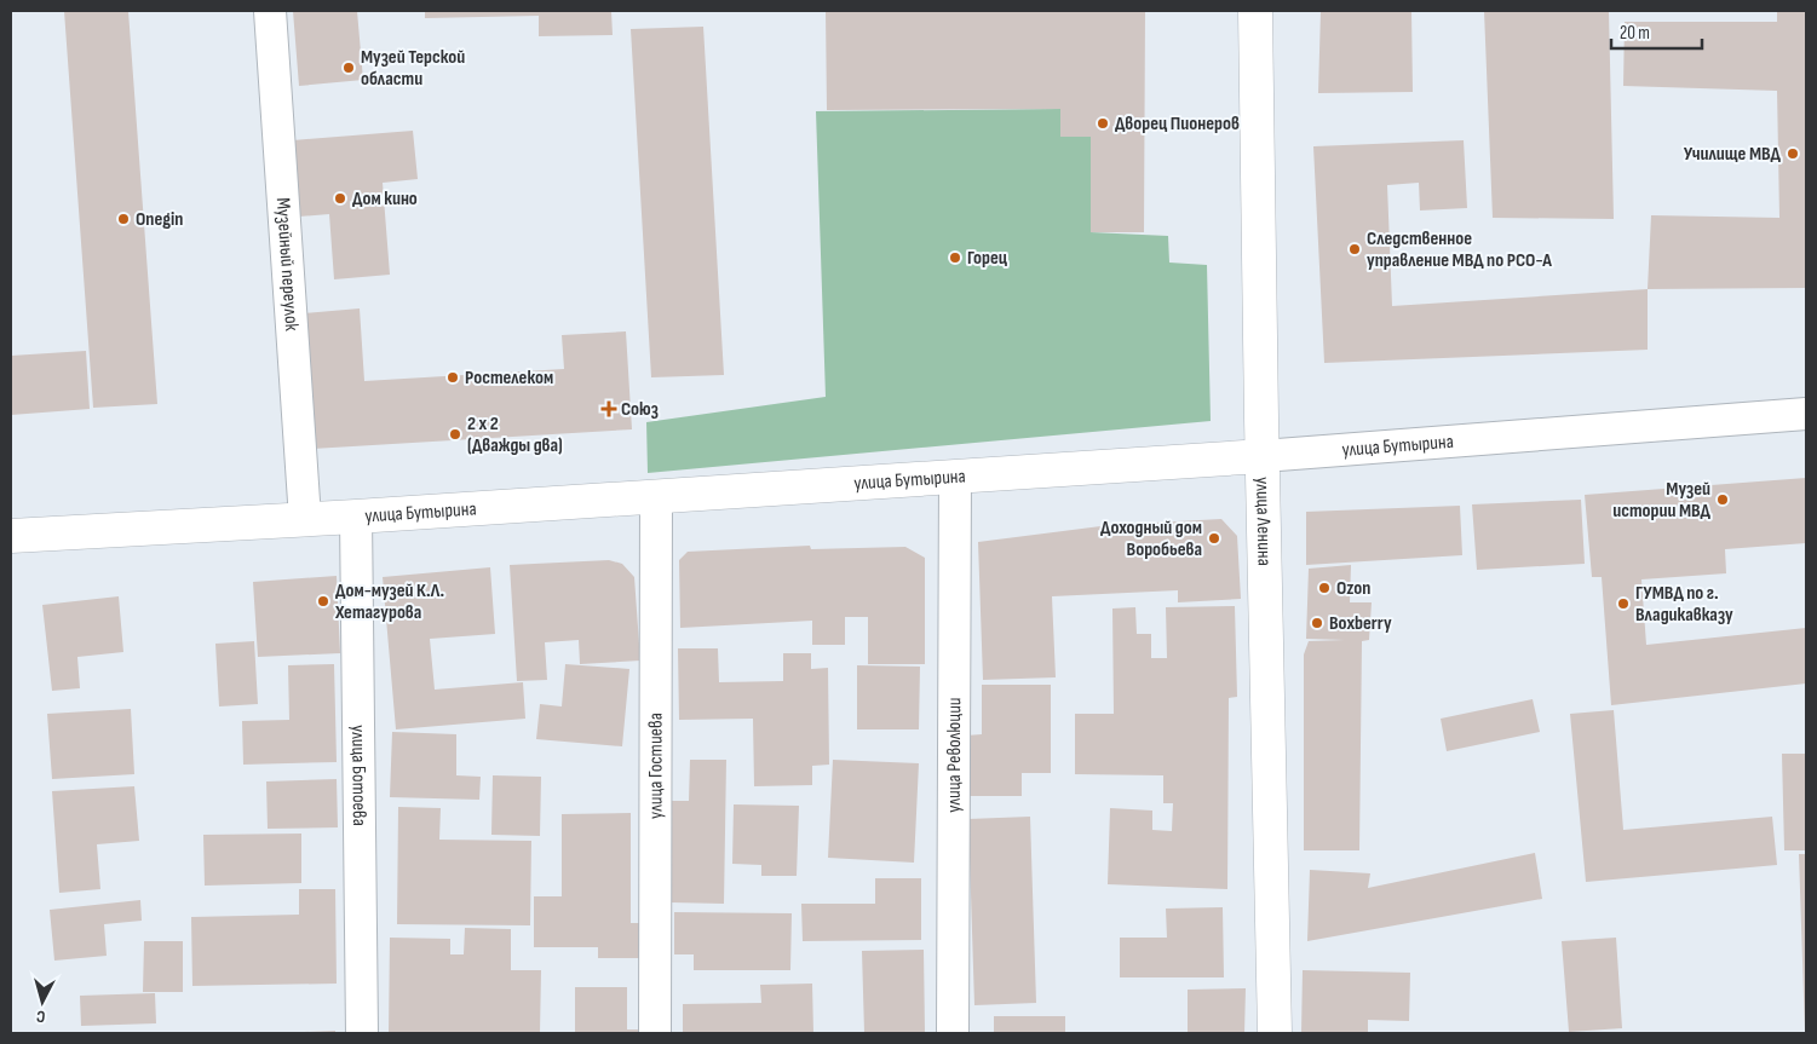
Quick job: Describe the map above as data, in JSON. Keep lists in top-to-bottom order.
{
  "streets": {
    "main road": ["улица Бутырина", "улица Ленина"],
    "street": [
      "Музейный переулок",
      "улица Революции",
      "улица Гостиева",
      "улица Ботоева"
    ]
  },
  "crossings": [
    ["Музейный переулок", "улица Бутырина"],
    ["улица Бутырина", "улица Ленина"],
    ["улица Бутырина", "улица Революции"],
    ["улица Бутырина", "улица Гостиева"],
    ["улица Бутырина", "улица Ботоева"]
  ],
  "places": {
    "other": [
      "Музей Терской области",
      "Дворец Пионеров",
      "Училище МВД",
      "Дом кино",
      "Onegin",
      "Следственное управление МВД по РСО-А",
      "Горец",
      "Ростелеком",
      "2 х 2 (Дважды два)",
      "Музей истории МВД",
      "Доходный дом Воробьева",
      "Ozon",
      "Дом-музей К.Л. Хетагурова",
      "ГУМВД по г. Владикавказу",
      "Boxberry"
    ],
    "health": ["Союз"]
  },
  "scale_bar": "20 m",
  "north": "bottom"
}
